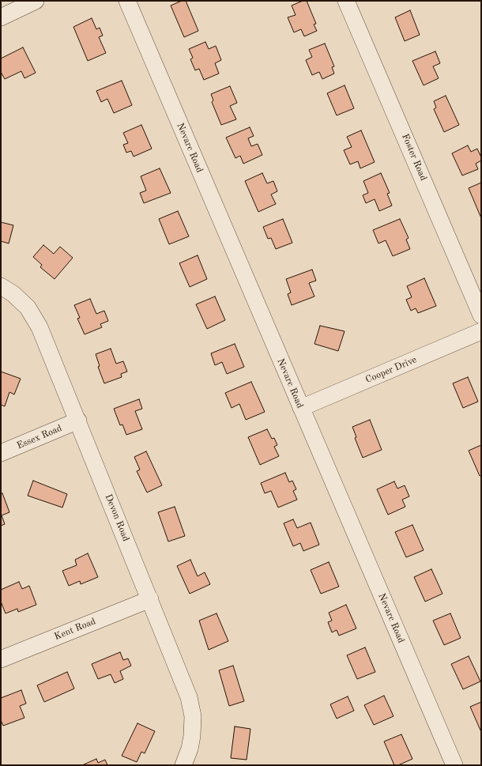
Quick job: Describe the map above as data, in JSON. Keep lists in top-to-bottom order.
{
  "streets": {
    "street": [
      "Nevarc Road",
      "Foster Road",
      "Cooper Drive",
      "Essex Road",
      "Devon Road",
      "Kent Road"
    ]
  },
  "crossings": [
    ["Nevarc Road", "Cooper Drive"],
    ["Essex Road", "Devon Road"],
    ["Devon Road", "Kent Road"]
  ]
}
